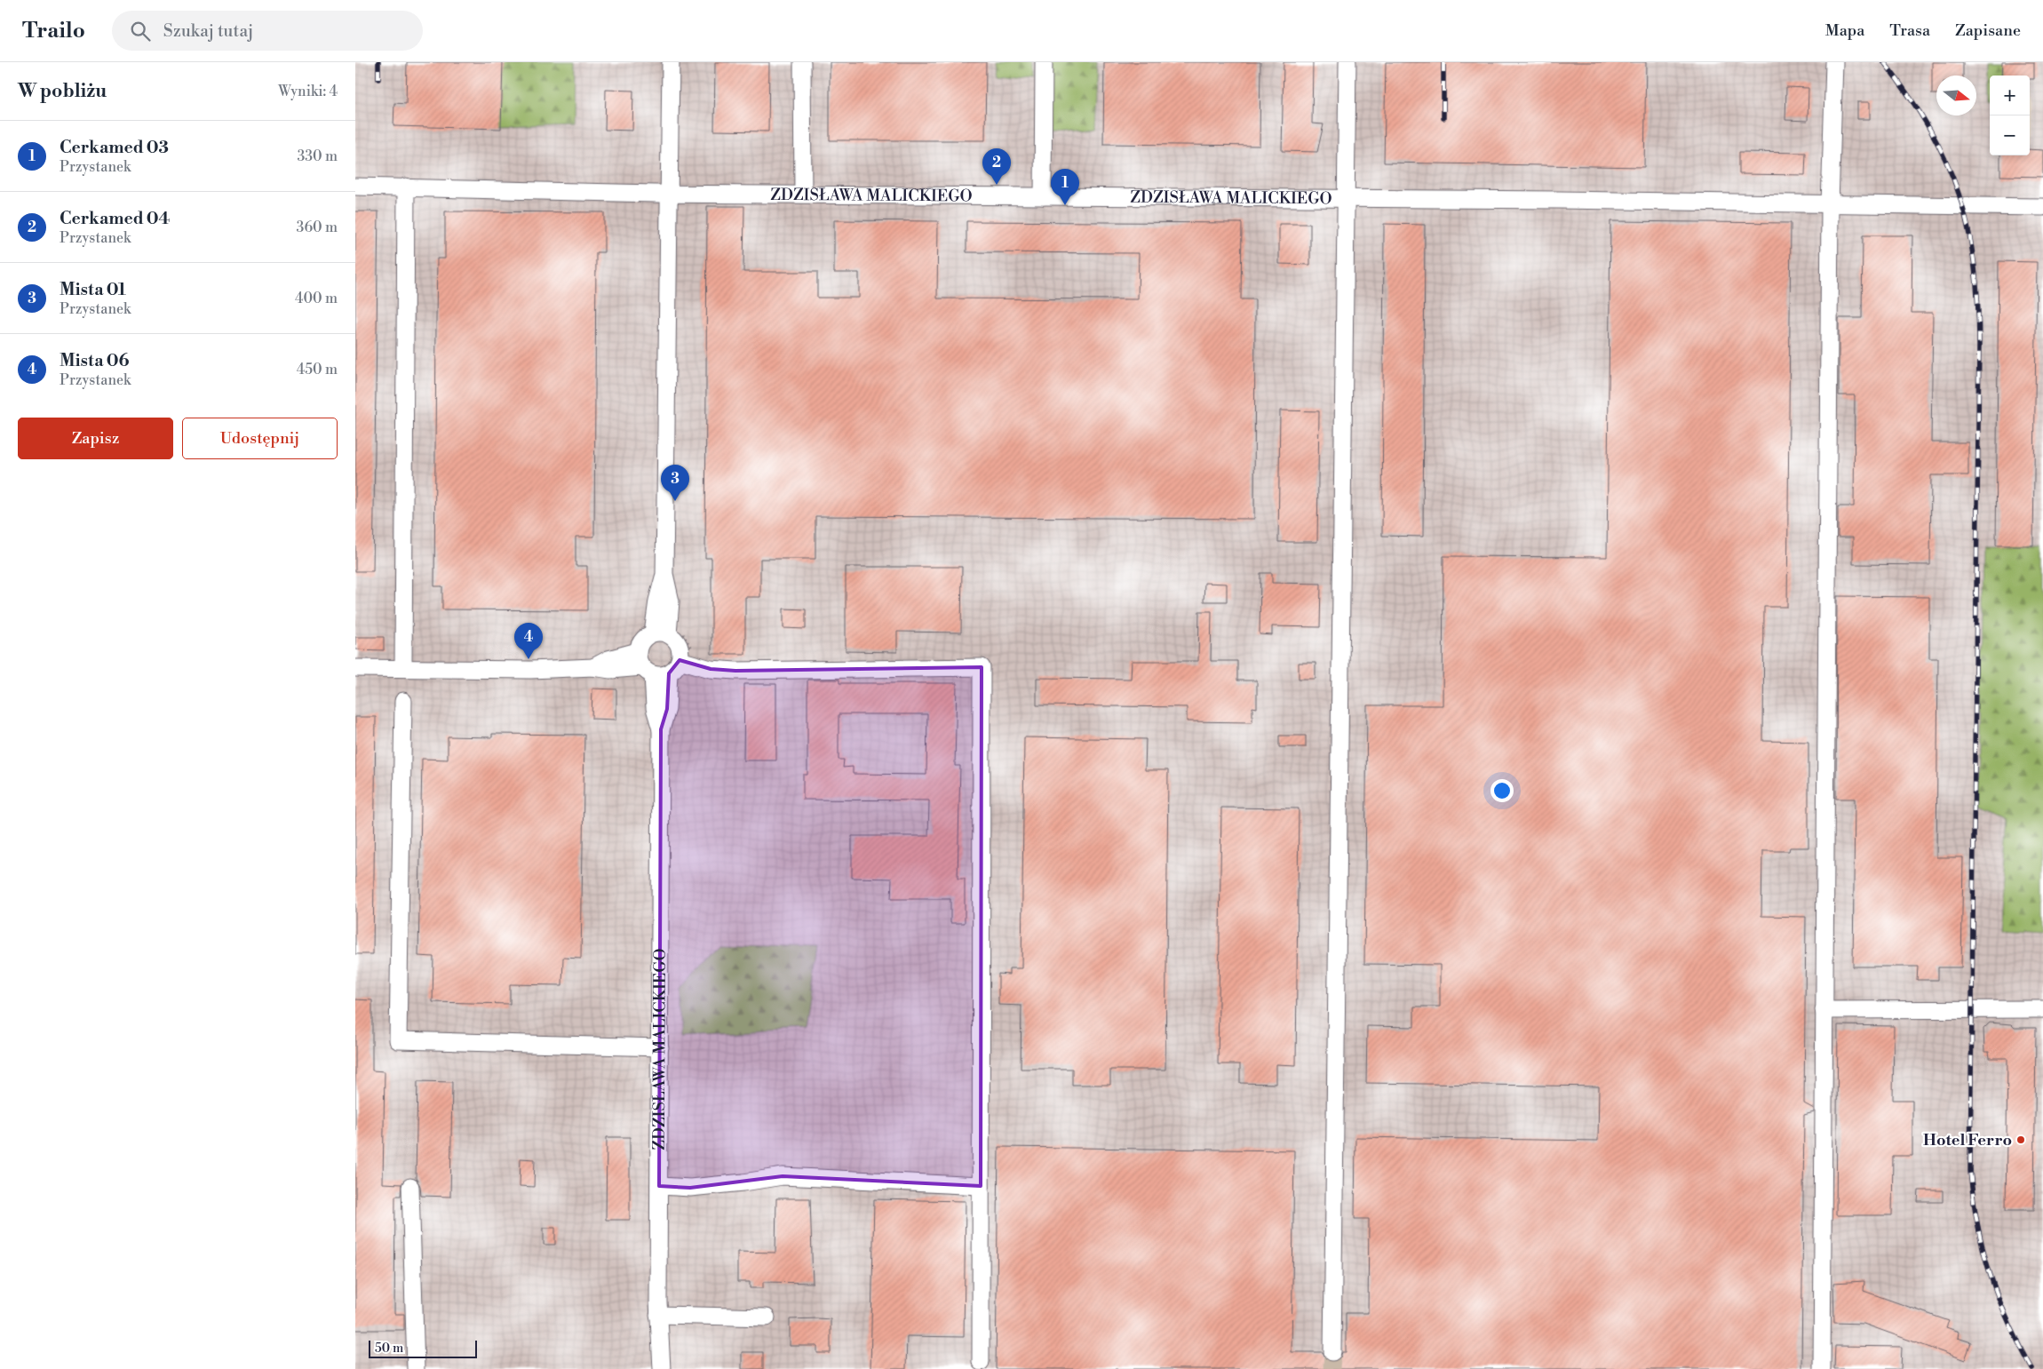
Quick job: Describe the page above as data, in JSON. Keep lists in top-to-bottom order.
{
  "streets": {
    "street": ["ZDZISŁAWA MALICKIEGO"]
  },
  "places": ["Hotel Ferro"],
  "scale_bar": "50 m",
  "north": "right",
  "page": {
    "header": "Trailo",
    "search": "Szukaj tutaj",
    "nav": ["Mapa", "Trasa", "Zapisane"],
    "heading": ["W pobliżu", "Wyniki: 4"],
    "map_buttons": ["+", "−"],
    "list": [
      {
        "mark": "1",
        "name": "Cerkamed 03",
        "note": "Przystanek",
        "value": "330 m"
      },
      {
        "mark": "2",
        "name": "Cerkamed 04",
        "note": "Przystanek",
        "value": "360 m"
      },
      {
        "mark": "3",
        "name": "Mista 01",
        "note": "Przystanek",
        "value": "400 m"
      },
      {
        "mark": "4",
        "name": "Mista 06",
        "note": "Przystanek",
        "value": "450 m"
      }
    ],
    "pins": [
      "2",
      "1",
      "3",
      "4"
    ],
    "buttons": ["Zapisz", "Udostępnij"],
    "scale": "50 m"
  }
}
